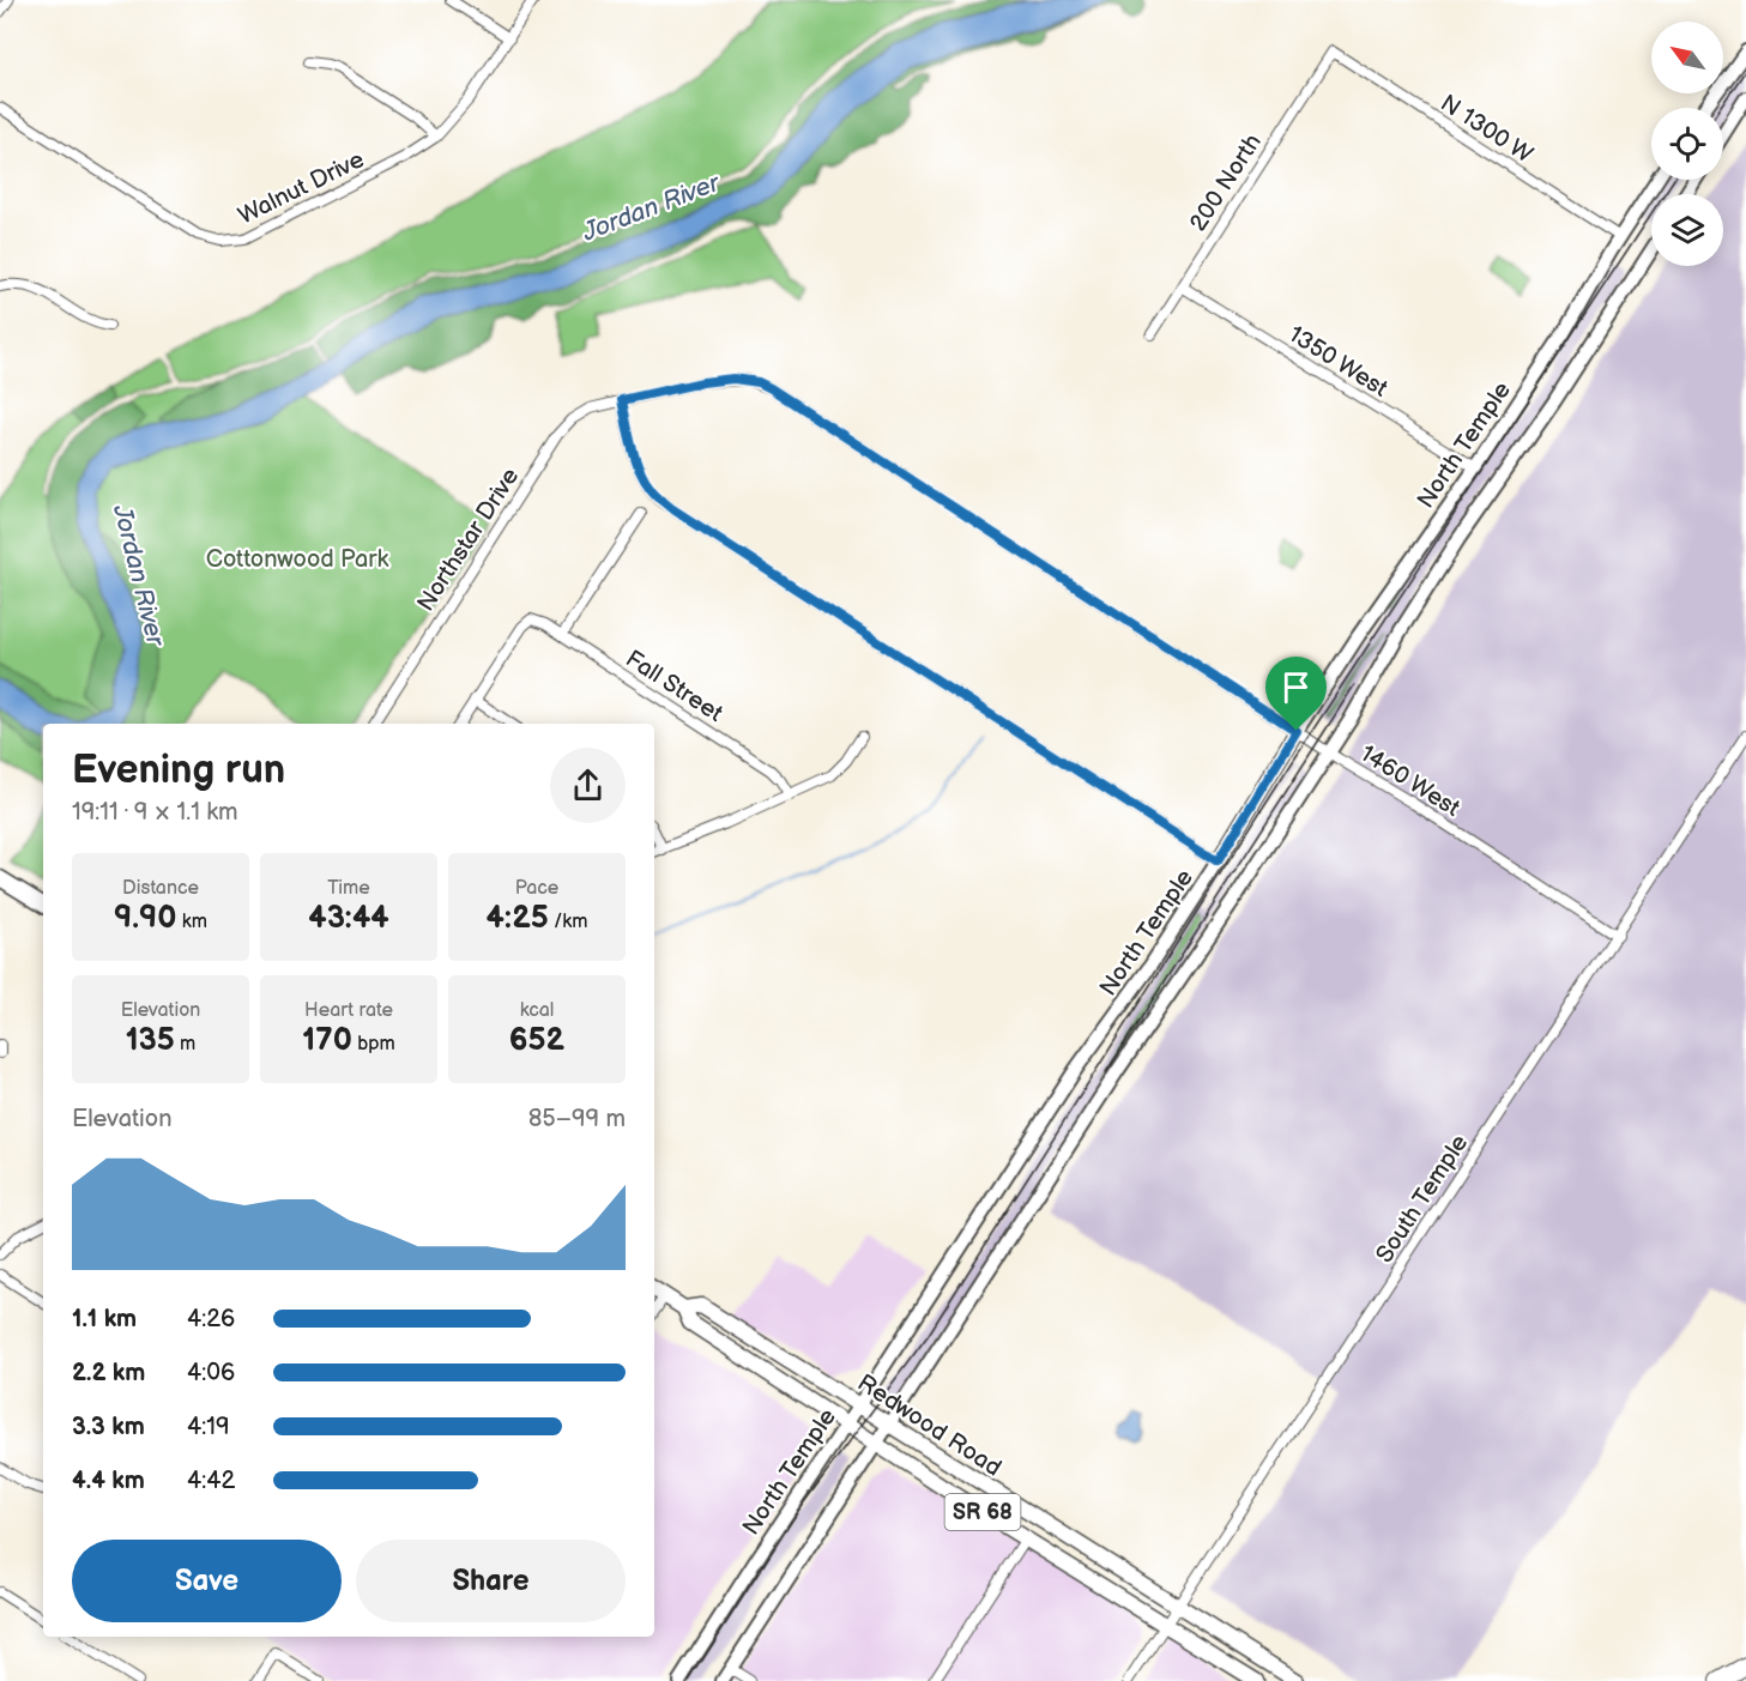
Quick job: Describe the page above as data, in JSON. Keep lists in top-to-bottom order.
{
  "streets": {
    "main road": ["North Temple", "Redwood Road", "SR 68"],
    "street": [
      "N 1300 W",
      "200 North",
      "Walnut Drive",
      "1350 West",
      "Northstar Drive",
      "Fall Street",
      "1460 West",
      "South Temple"
    ]
  },
  "crossings": [
    ["N 1300 W", "200 North"],
    ["N 1300 W", "North Temple"],
    ["200 North", "1350 West"],
    ["1350 West", "North Temple"],
    ["North Temple", "1460 West"],
    ["North Temple", "Redwood Road"],
    ["Northstar Drive", "1460 West"],
    ["1460 West", "South Temple"],
    ["South Temple", "Redwood Road"]
  ],
  "water": ["Jordan River"],
  "parks": ["Cottonwood Park"],
  "north": "top left",
  "page": {
    "heading": ["Evening run", "19:11 · 9 × 1.1 km"],
    "stats": [
      ["Distance", "9.90 km"],
      ["Time", "43:44"],
      ["Pace", "4:25 /km"],
      ["Elevation", "135 m"],
      ["Heart rate", "170 bpm"],
      ["kcal", "652"]
    ],
    "chart": ["Elevation", "85–99 m"],
    "list": [
      {
        "name": "1.1 km",
        "note": "4:26"
      },
      {
        "name": "2.2 km",
        "note": "4:06"
      },
      {
        "name": "3.3 km",
        "note": "4:19"
      },
      {
        "name": "4.4 km",
        "note": "4:42"
      }
    ],
    "buttons": ["Save", "Share"]
  }
}
